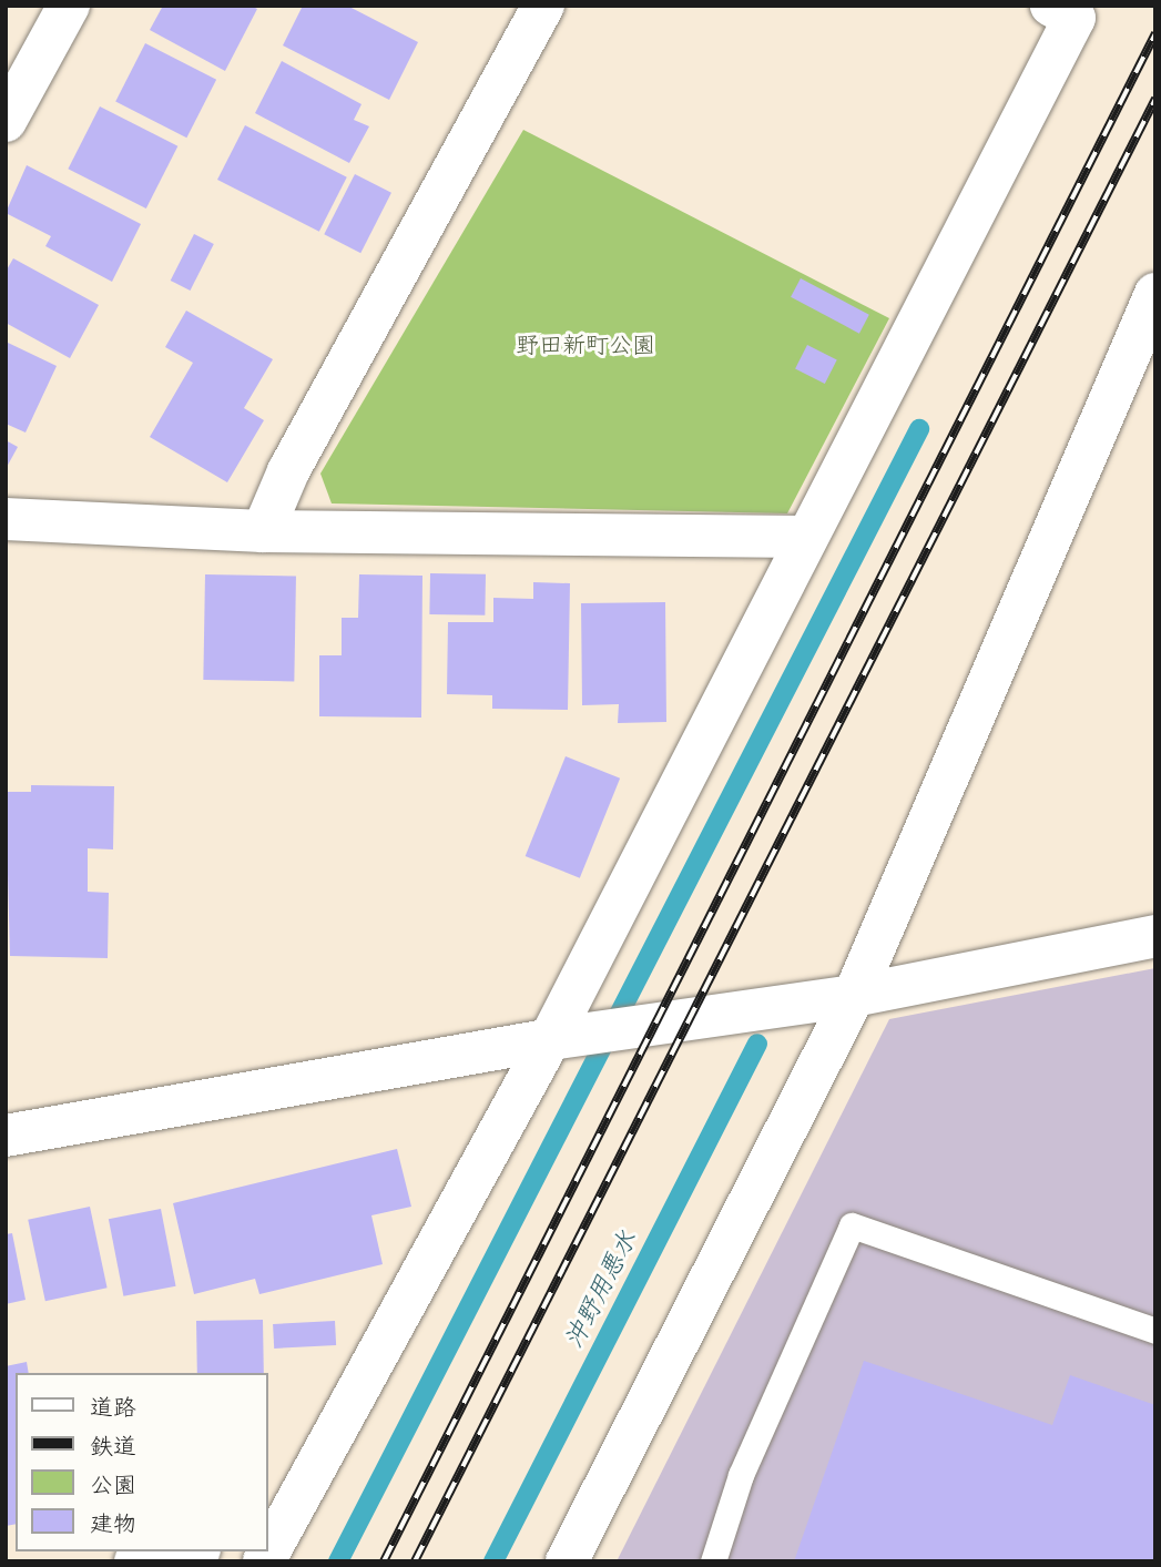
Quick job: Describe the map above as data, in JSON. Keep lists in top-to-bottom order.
{
  "water": ["沖野用悪水"],
  "parks": ["野田新町公園"],
  "legend": [
    "道路",
    "鉄道",
    "公園",
    "建物"
  ]
}
